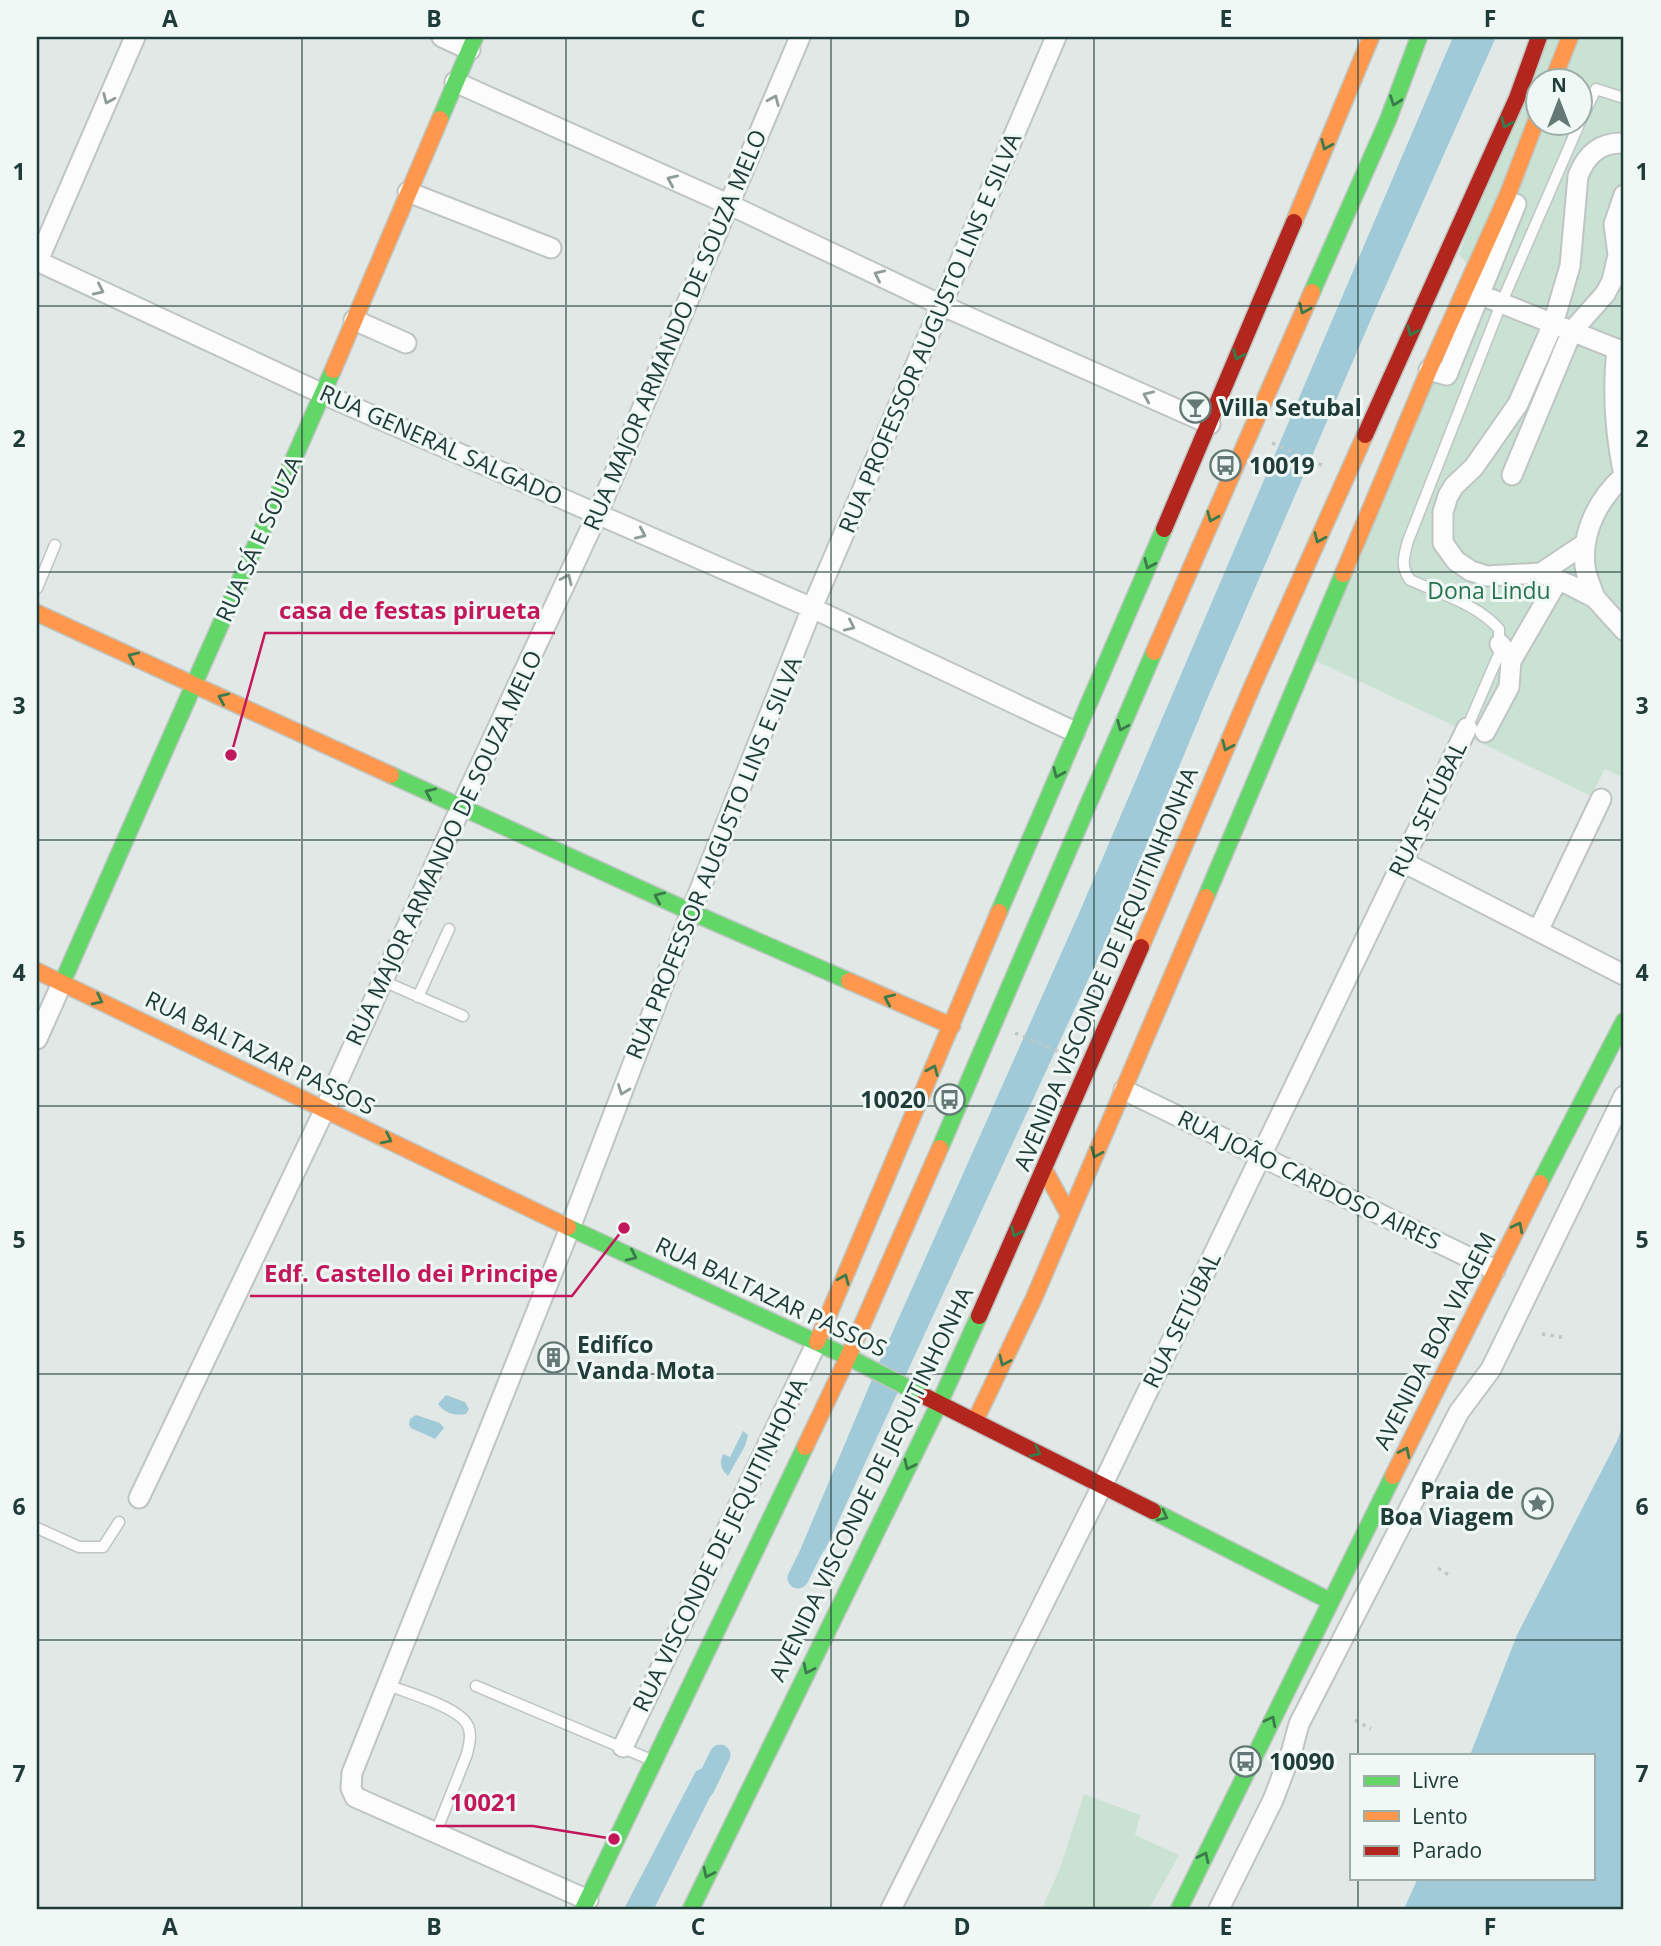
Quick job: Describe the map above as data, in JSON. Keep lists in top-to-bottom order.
{
  "streets": {
    "street": [
      "RUA MAJOR ARMANDO DE SOUZA MELO",
      "RUA PROFESSOR AUGUSTO LINS E SILVA",
      "RUA GENERAL SALGADO",
      "RUA SÁ E SOUZA",
      "RUA SETÚBAL",
      "AVENIDA VISCONDE DE JEQUITINHONHA",
      "RUA BALTAZAR PASSOS",
      "RUA JOÃO CARDOSO AIRES",
      "AVENIDA BOA VIAGEM",
      "RUA VISCONDE DE JEQUITINHOHA"
    ]
  },
  "crossings": [
    ["RUA MAJOR ARMANDO DE SOUZA MELO", "RUA GENERAL SALGADO"],
    ["RUA MAJOR ARMANDO DE SOUZA MELO", "RUA BALTAZAR PASSOS"],
    ["RUA PROFESSOR AUGUSTO LINS E SILVA", "RUA GENERAL SALGADO"],
    ["RUA PROFESSOR AUGUSTO LINS E SILVA", "RUA BALTAZAR PASSOS"],
    ["RUA GENERAL SALGADO", "RUA SÁ E SOUZA"],
    ["RUA SÁ E SOUZA", "RUA BALTAZAR PASSOS"],
    ["RUA SETÚBAL", "RUA BALTAZAR PASSOS"],
    ["RUA SETÚBAL", "RUA JOÃO CARDOSO AIRES"],
    ["AVENIDA VISCONDE DE JEQUITINHONHA", "RUA BALTAZAR PASSOS"],
    ["RUA BALTAZAR PASSOS", "AVENIDA BOA VIAGEM"],
    ["RUA BALTAZAR PASSOS", "RUA VISCONDE DE JEQUITINHOHA"],
    ["RUA JOÃO CARDOSO AIRES", "AVENIDA BOA VIAGEM"]
  ],
  "one_way": ["RUA GENERAL SALGADO", "RUA BALTAZAR PASSOS"],
  "parks": ["Dona Lindu"],
  "places": {
    "bar": ["Villa Setubal"],
    "bus stop": ["10019", "10020", "10090"],
    "other": ["casa de festas pirueta", "Edf. Castello dei Principe", "10021"],
    "building": ["Edifíco Vanda Mota"],
    "place": ["Praia de Boa Viagem"]
  },
  "legend": ["Livre", "Lento", "Parado"],
  "north": "top",
  "grid": {
    "columns": [
      "A",
      "B",
      "C",
      "D",
      "E",
      "F"
    ],
    "rows": [
      "1",
      "2",
      "3",
      "4",
      "5",
      "6",
      "7"
    ]
  }
}
